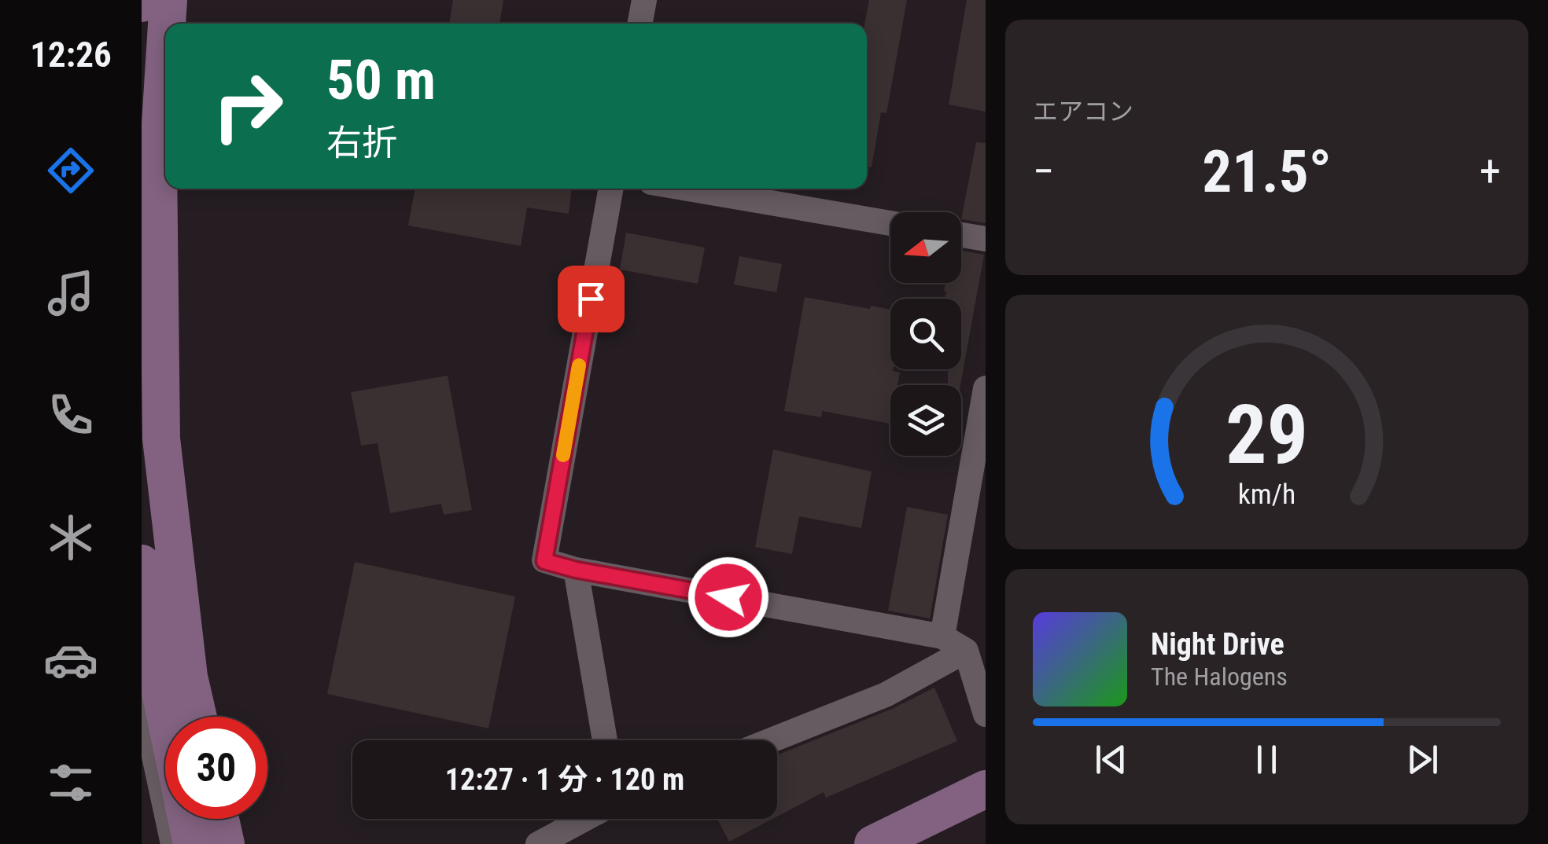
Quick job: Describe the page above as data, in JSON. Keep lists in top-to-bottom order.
{
  "north": "left",
  "page": {
    "tabs": "12:26",
    "tile": "エアコン",
    "turn": ["50 m", "右折"],
    "heat": ["−", "21.5°", "+"],
    "song": ["Night Drive", "The Halogens"],
    "limit": "30",
    "trip": "12:27 · 1 分 · 120 m",
    "gauge": ["29", "km/h"]
  }
}
